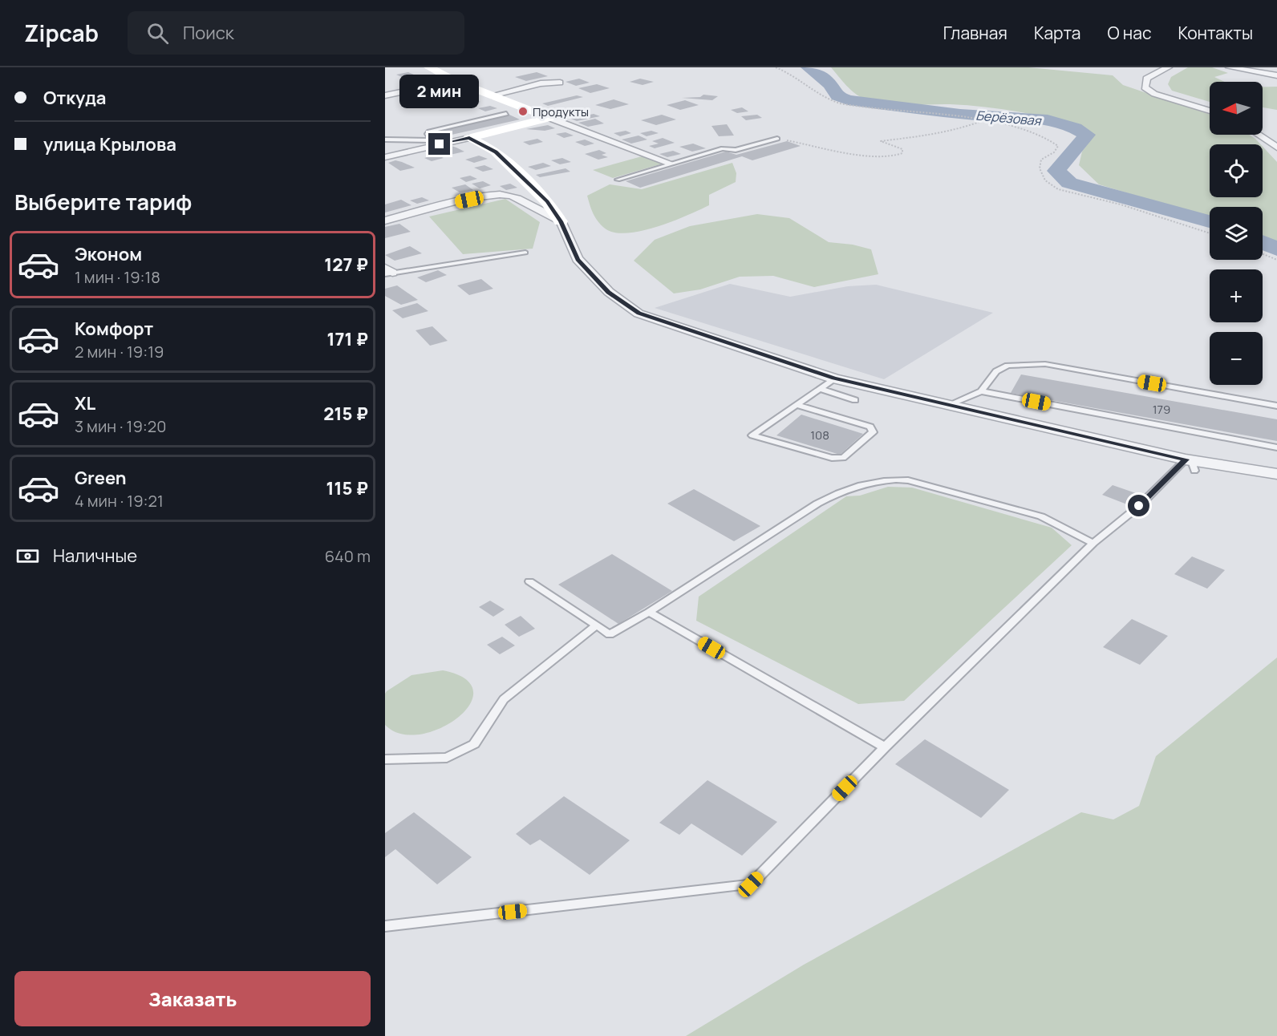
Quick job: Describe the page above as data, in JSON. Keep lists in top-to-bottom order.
{
  "water": ["Берёзовая"],
  "places": ["Продукты"],
  "house_numbers": ["179", "108"],
  "north": "left",
  "page": {
    "header": "Zipcab",
    "search": "Поиск",
    "nav": [
      "Главная",
      "Карта",
      "О нас",
      "Контакты"
    ],
    "banner": ["Откуда", "улица Крылова"],
    "bubble": "2 мин",
    "map_buttons": ["+", "−"],
    "heading": "Выберите тариф",
    "list": [
      {
        "name": "Эконом",
        "note": "1 мин · 19:18",
        "value": "127 ₽"
      },
      {
        "name": "Комфорт",
        "note": "2 мин · 19:19",
        "value": "171 ₽"
      },
      {
        "name": "XL",
        "note": "3 мин · 19:20",
        "value": "215 ₽"
      },
      {
        "name": "Green",
        "note": "4 мин · 19:21",
        "value": "115 ₽"
      }
    ],
    "pay": ["Наличные", "640 m"],
    "buttons": "Заказать"
  }
}
